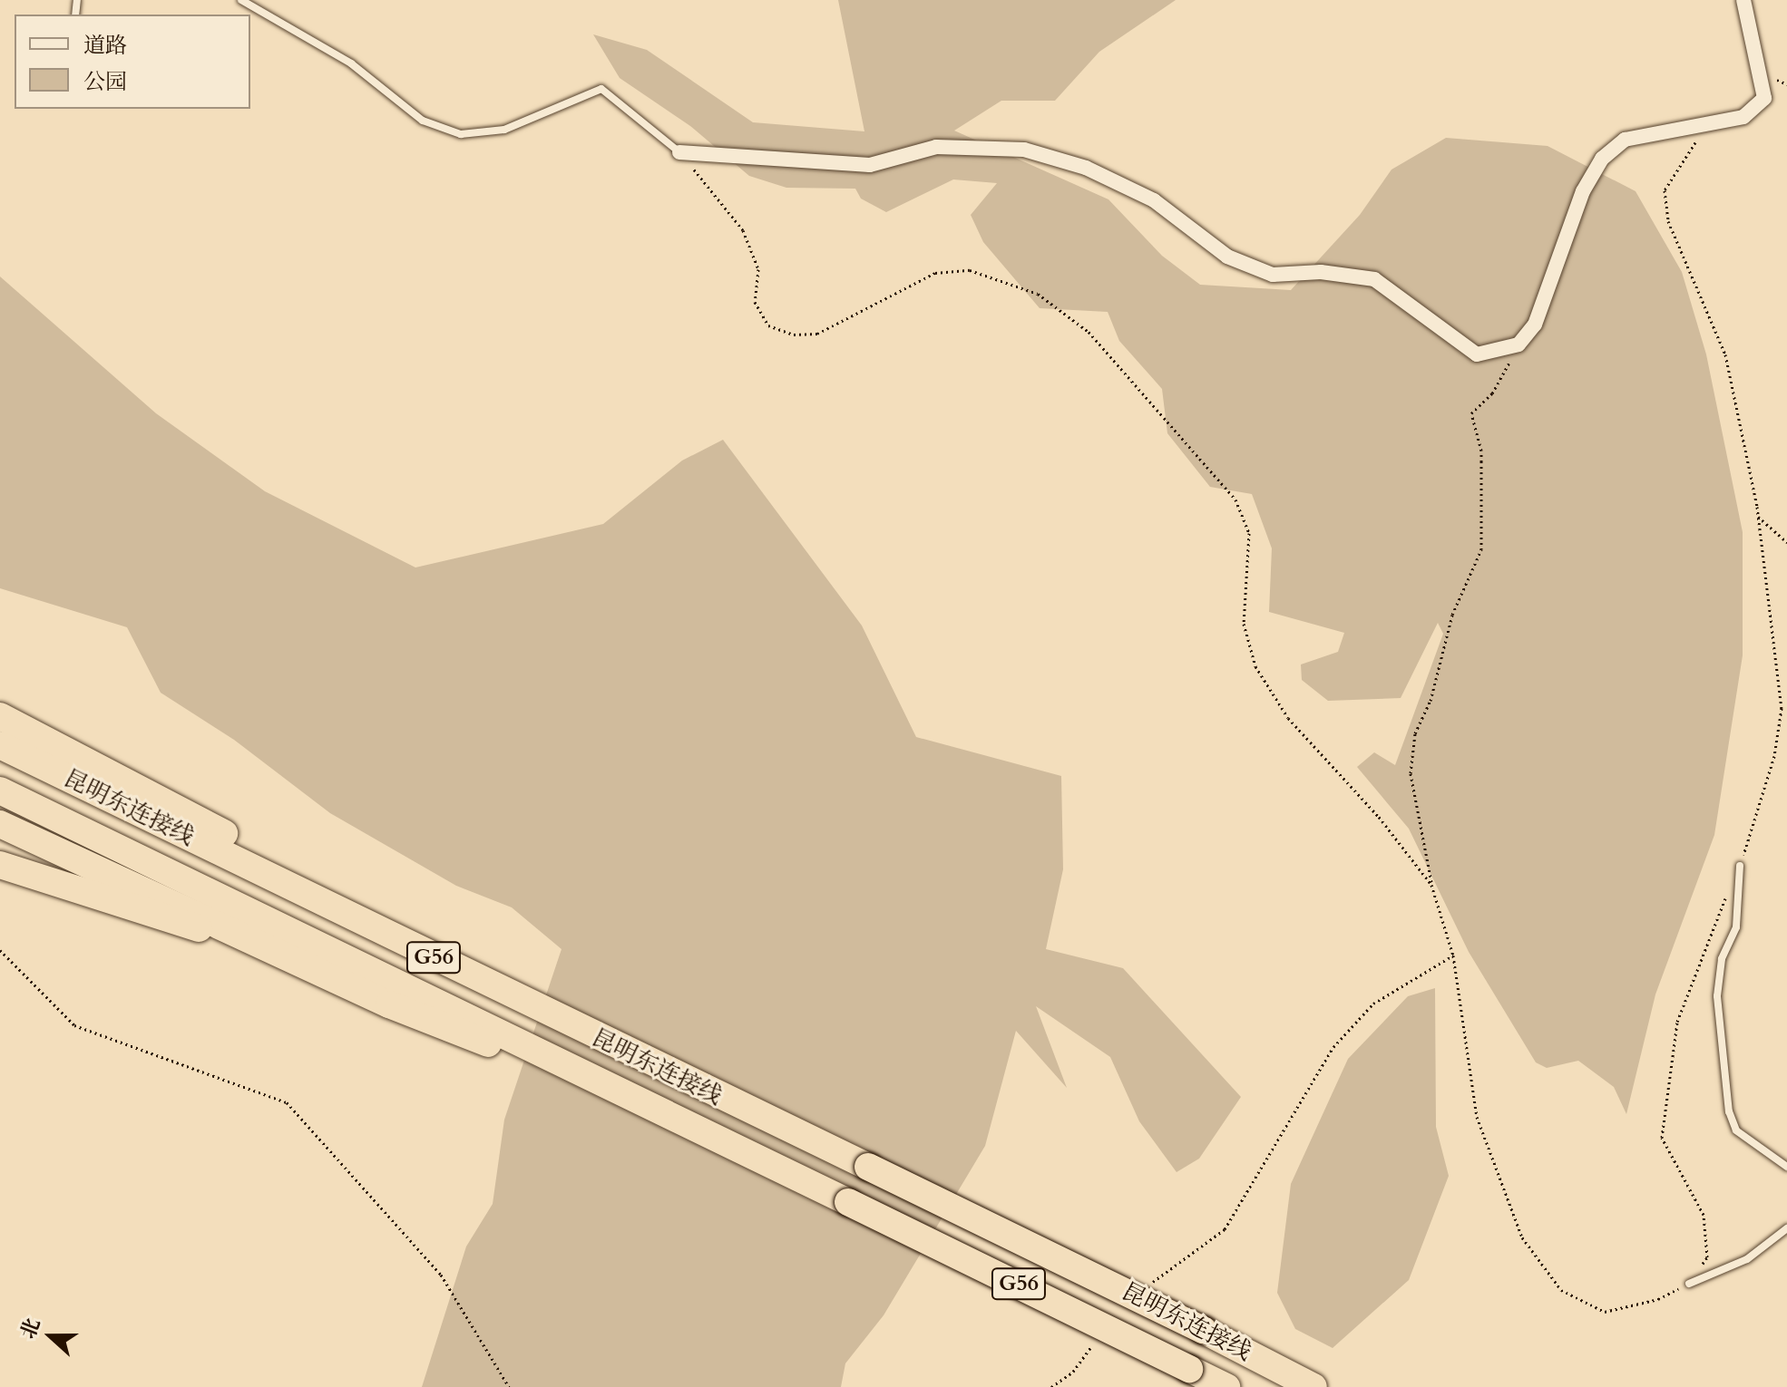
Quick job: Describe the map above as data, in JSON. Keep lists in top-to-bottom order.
{
  "streets": {
    "highway": ["昆明东连接线", "G56"]
  },
  "legend": ["道路", "公园"],
  "north": "left"
}
